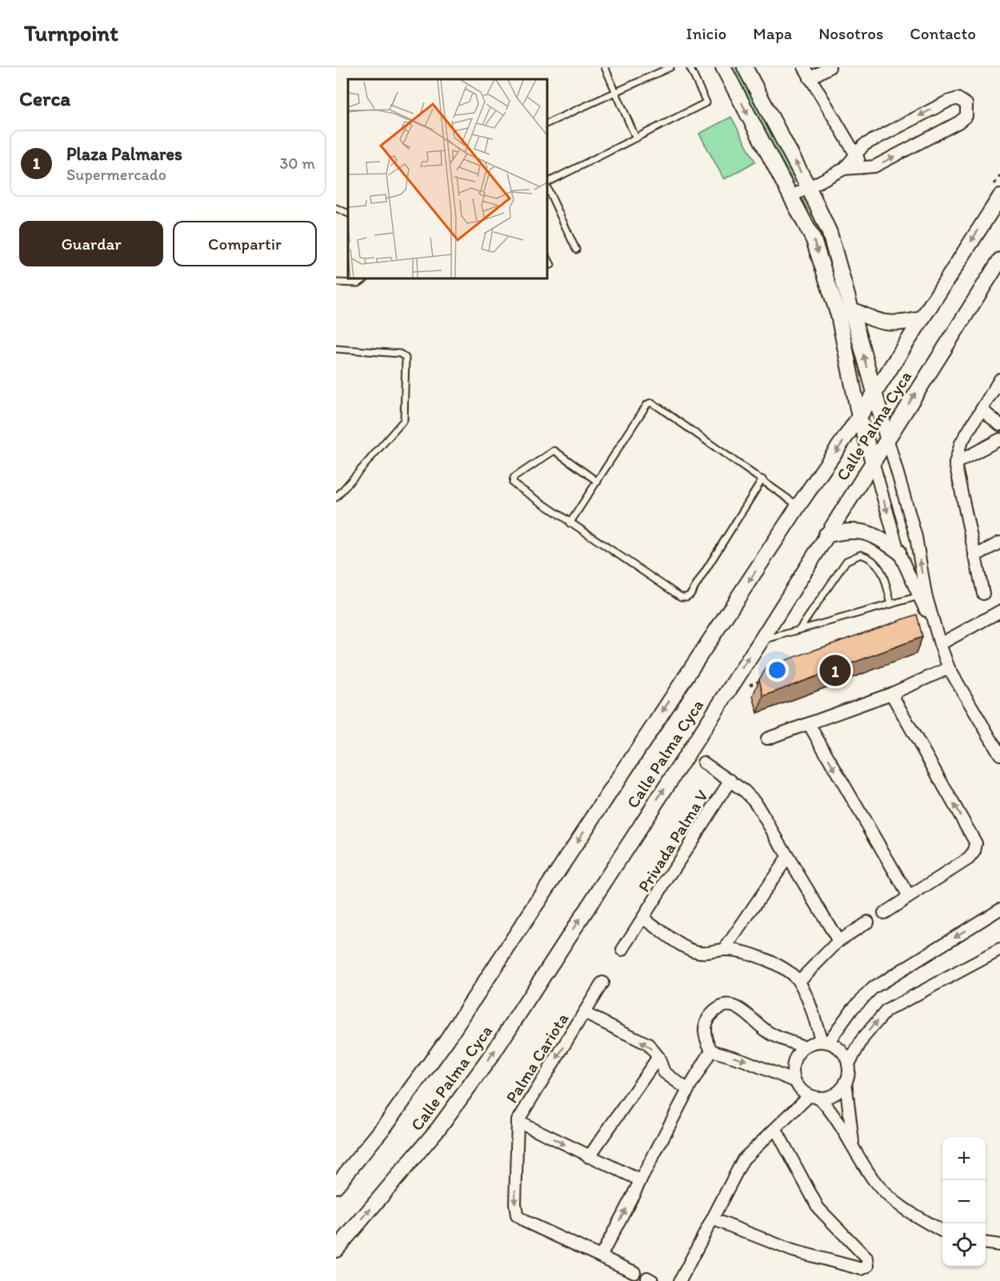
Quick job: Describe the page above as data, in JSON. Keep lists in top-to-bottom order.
{
  "streets": {
    "street": ["Calle Palma Cyca", "Privada Palma V", "Palma Cariota"]
  },
  "page": {
    "header": "Turnpoint",
    "nav": [
      "Inicio",
      "Mapa",
      "Nosotros",
      "Contacto"
    ],
    "heading": "Cerca",
    "list": [
      {
        "mark": "1",
        "name": "Plaza Palmares",
        "note": "Supermercado",
        "value": "30 m"
      }
    ],
    "buttons": ["Guardar", "Compartir"],
    "pins": "1",
    "map_buttons": ["+", "−"]
  }
}
